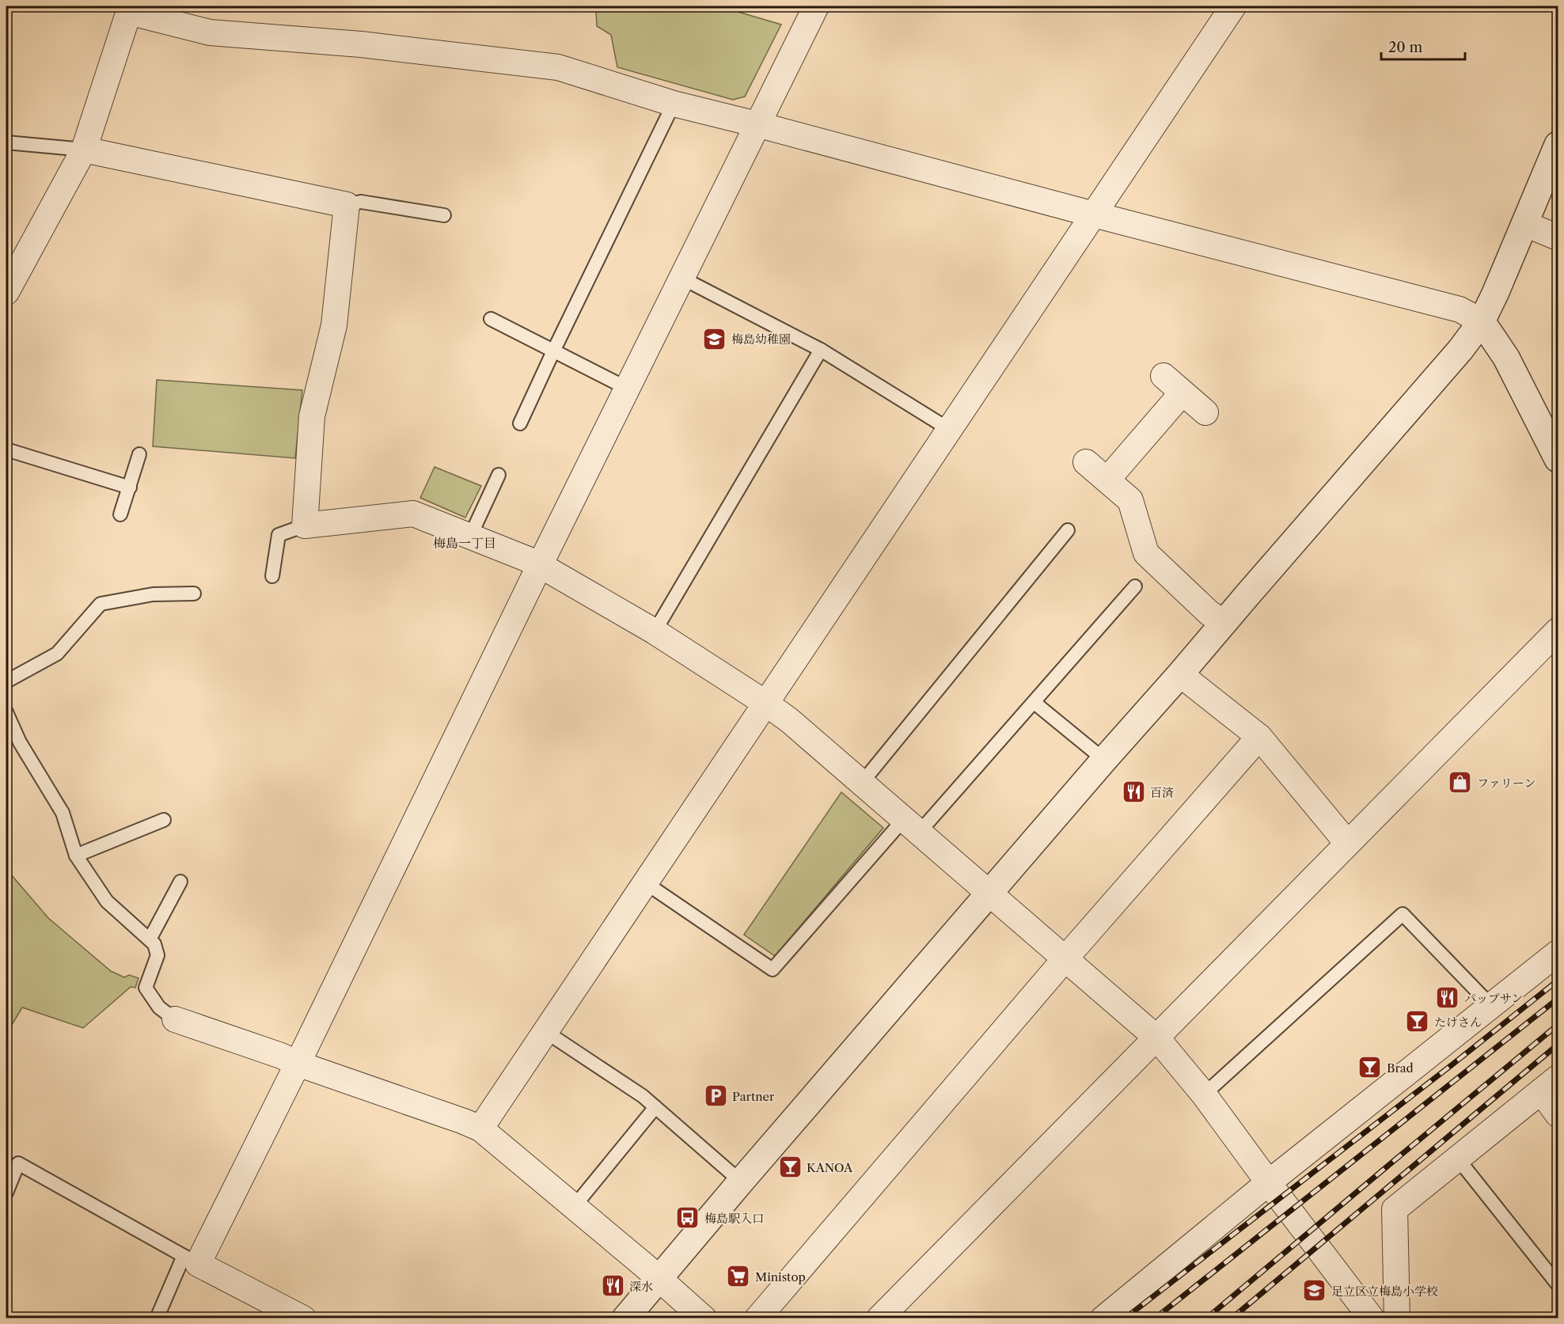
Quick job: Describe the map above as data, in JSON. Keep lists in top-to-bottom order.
{
  "districts": ["梅島一丁目"],
  "places": {
    "school or university": ["梅島幼稚園", "足立区立梅島小学校"],
    "shop": ["ファリーン"],
    "restaurant": ["百済", "パップサン", "深水"],
    "bar": ["たけさん", "Brad", "KANOA"],
    "parking": ["Partner"],
    "bus stop": ["梅島駅入口"],
    "supermarket": ["Ministop"]
  },
  "scale_bar": "20 m"
}
